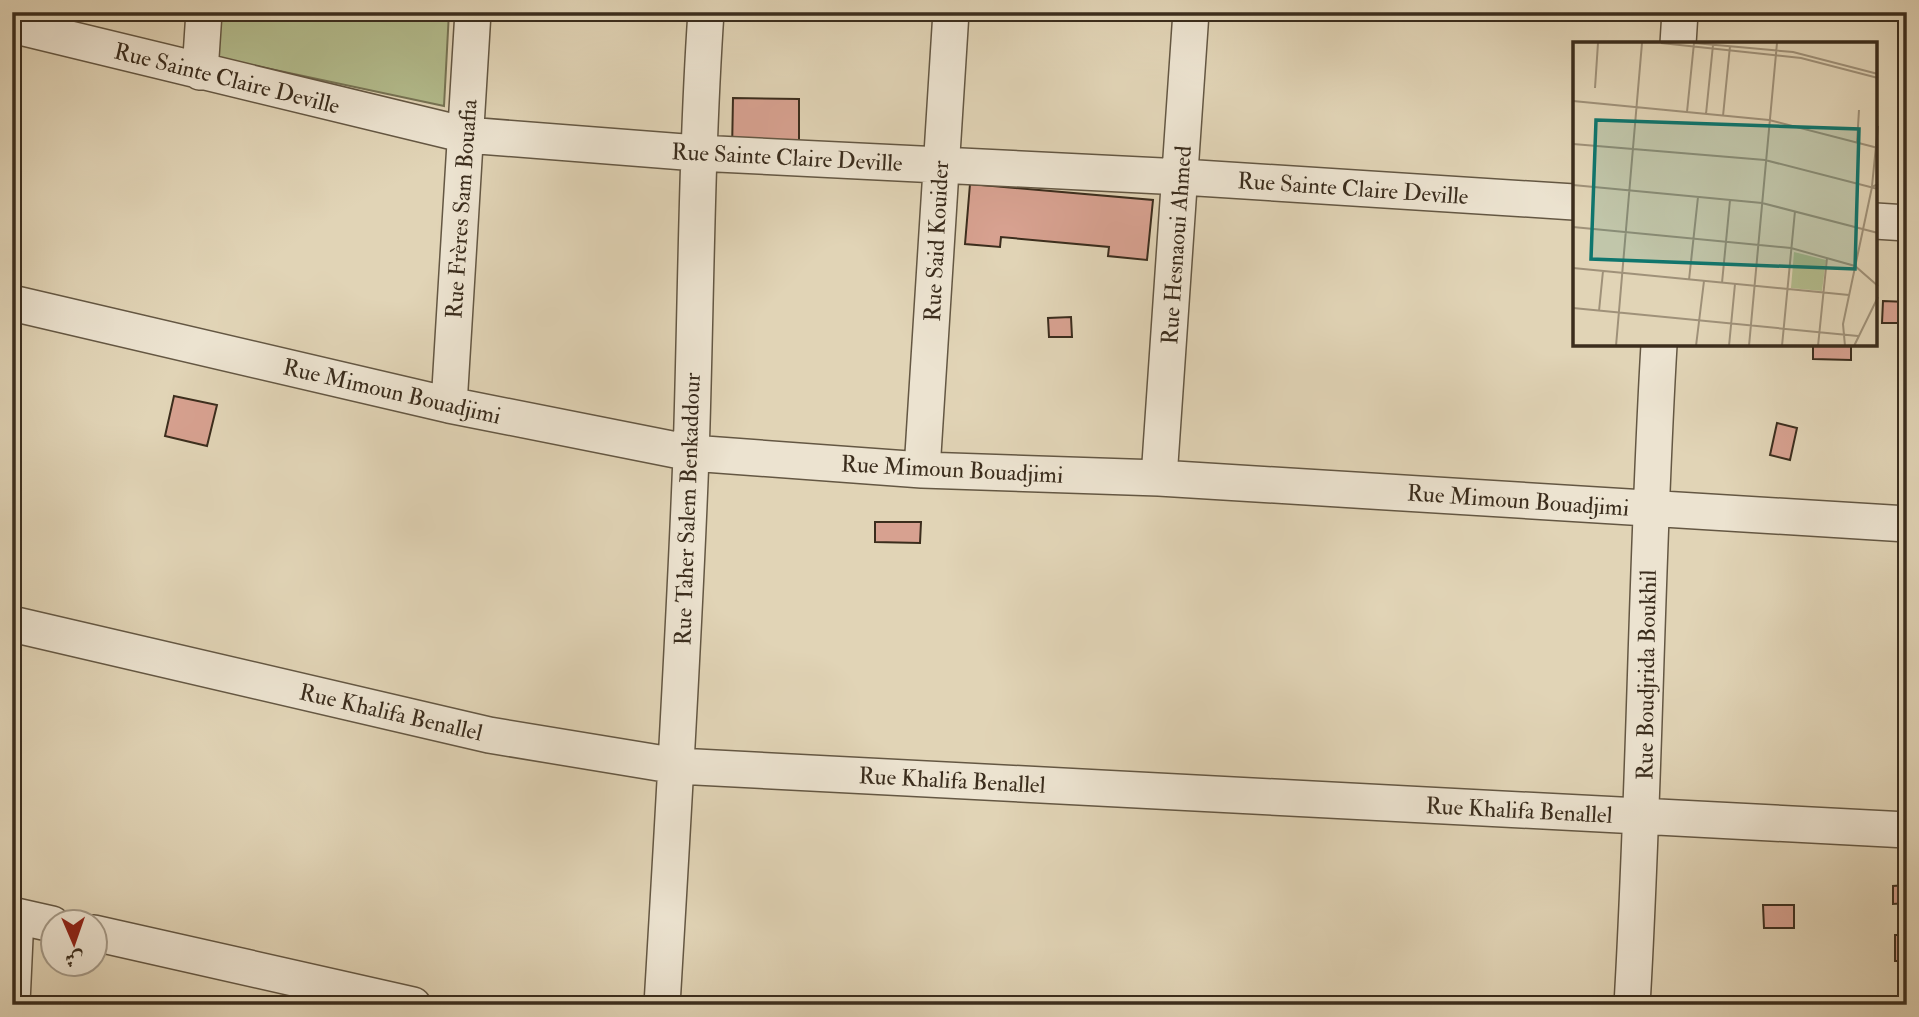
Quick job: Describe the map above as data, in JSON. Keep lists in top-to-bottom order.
{
  "streets": {
    "street": [
      "Rue Sainte Claire Deville",
      "Rue Frères Sam Bouafia",
      "Rue Said Kouider",
      "Rue Hesnaoui Ahmed",
      "Rue Mimoun Bouadjimi",
      "Rue Taher Salem Benkaddour",
      "Rue Boudjrida Boukhil",
      "Rue Khalifa Benallel"
    ]
  },
  "crossings": [
    ["Rue Sainte Claire Deville", "Rue Frères Sam Bouafia"],
    ["Rue Sainte Claire Deville", "Rue Said Kouider"],
    ["Rue Sainte Claire Deville", "Rue Hesnaoui Ahmed"],
    ["Rue Sainte Claire Deville", "Rue Taher Salem Benkaddour"],
    ["Rue Frères Sam Bouafia", "Rue Mimoun Bouadjimi"],
    ["Rue Said Kouider", "Rue Mimoun Bouadjimi"],
    ["Rue Hesnaoui Ahmed", "Rue Mimoun Bouadjimi"],
    ["Rue Mimoun Bouadjimi", "Rue Taher Salem Benkaddour"],
    ["Rue Mimoun Bouadjimi", "Rue Boudjrida Boukhil"],
    ["Rue Taher Salem Benkaddour", "Rue Khalifa Benallel"],
    ["Rue Boudjrida Boukhil", "Rue Khalifa Benallel"]
  ],
  "north": "bottom"
}
